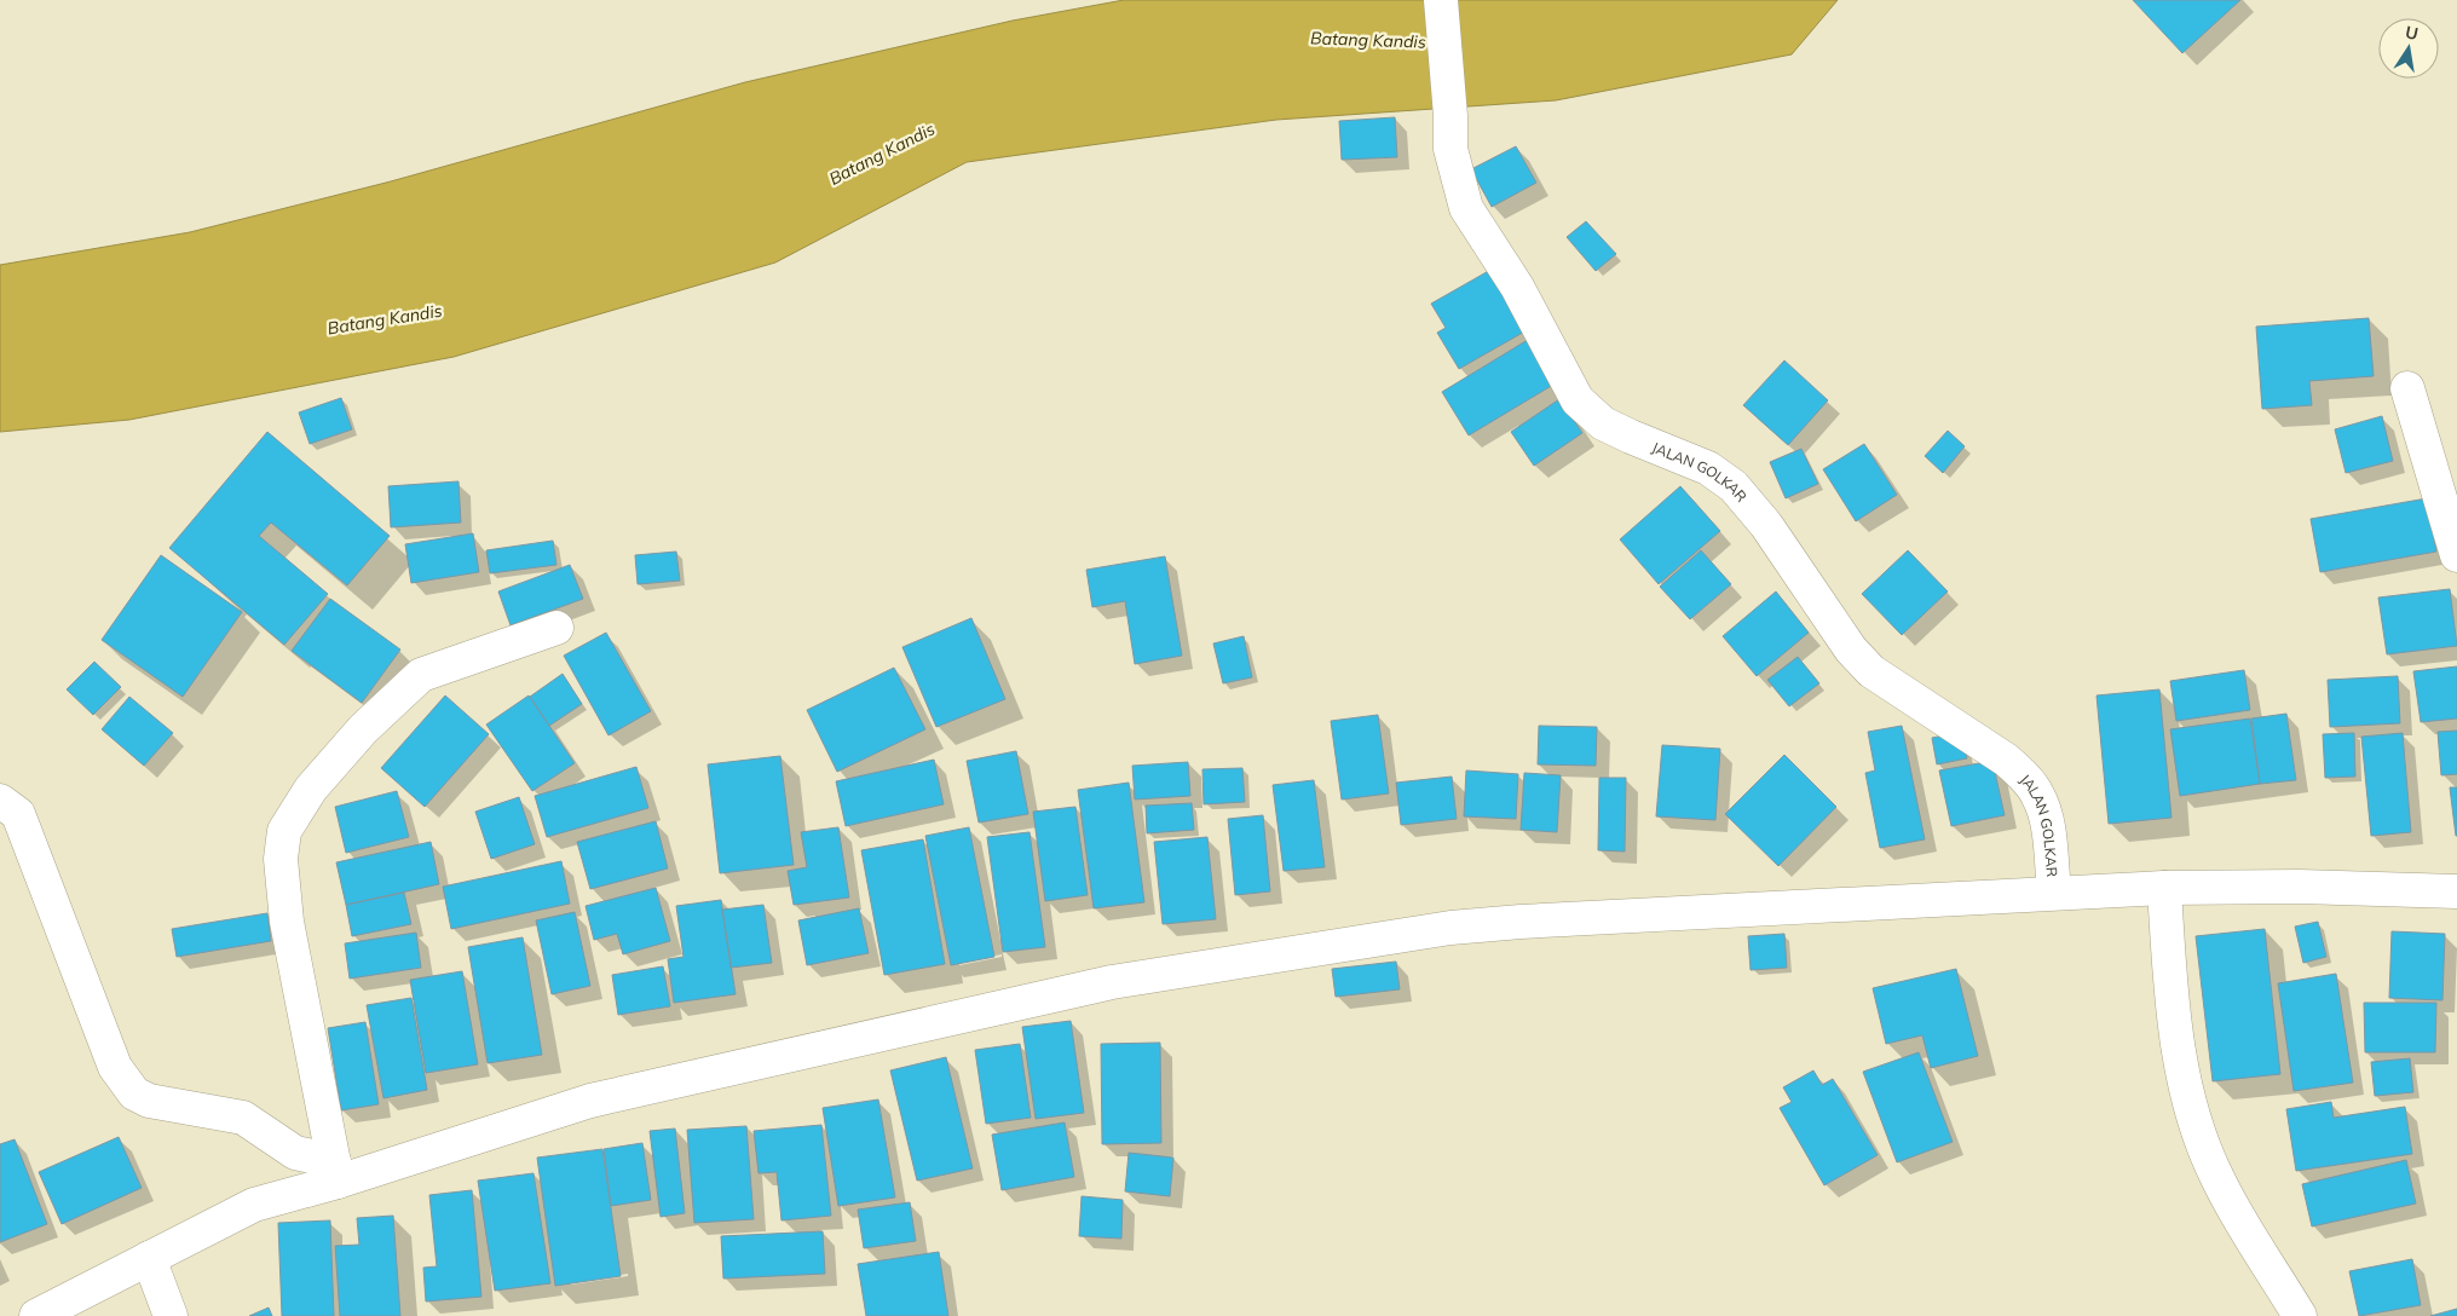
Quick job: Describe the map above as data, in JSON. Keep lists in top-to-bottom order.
{
  "streets": {
    "street": ["JALAN GOLKAR"]
  },
  "water": ["Batang Kandis"],
  "north": "top"
}
